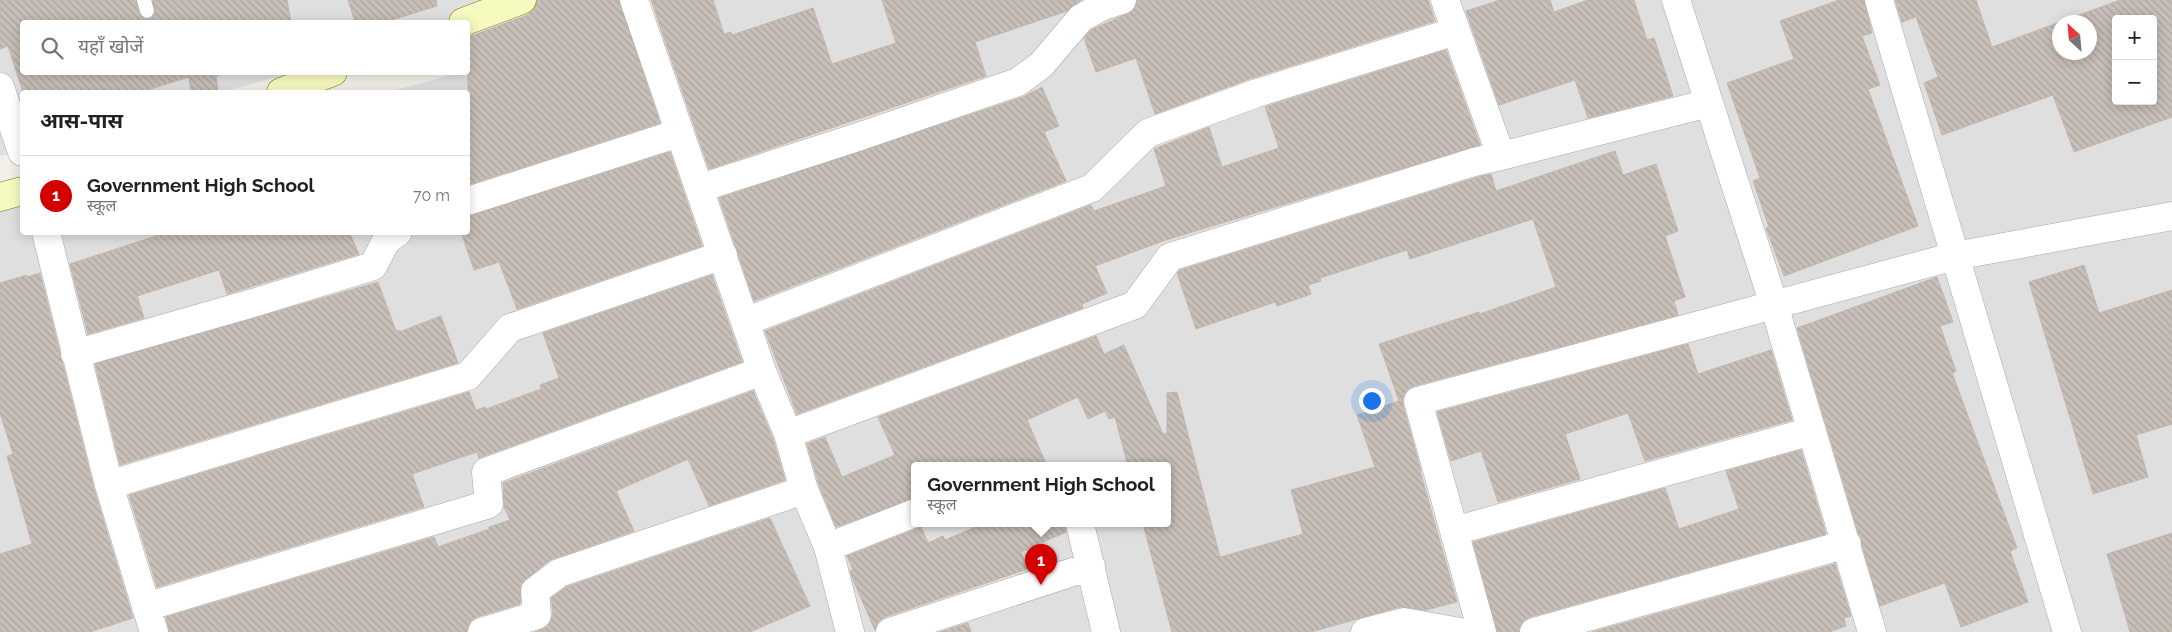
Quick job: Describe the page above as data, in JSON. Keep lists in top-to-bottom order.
{
  "north": "top left",
  "page": {
    "map_buttons": ["+", "−"],
    "search": "यहाँ खोजें",
    "heading": "आस-पास",
    "list": [
      {
        "mark": "1",
        "name": "Government High School",
        "note": "स्कूल",
        "value": "70 m"
      }
    ],
    "popup": ["Government High School", "स्कूल"],
    "pins": "1"
  }
}
